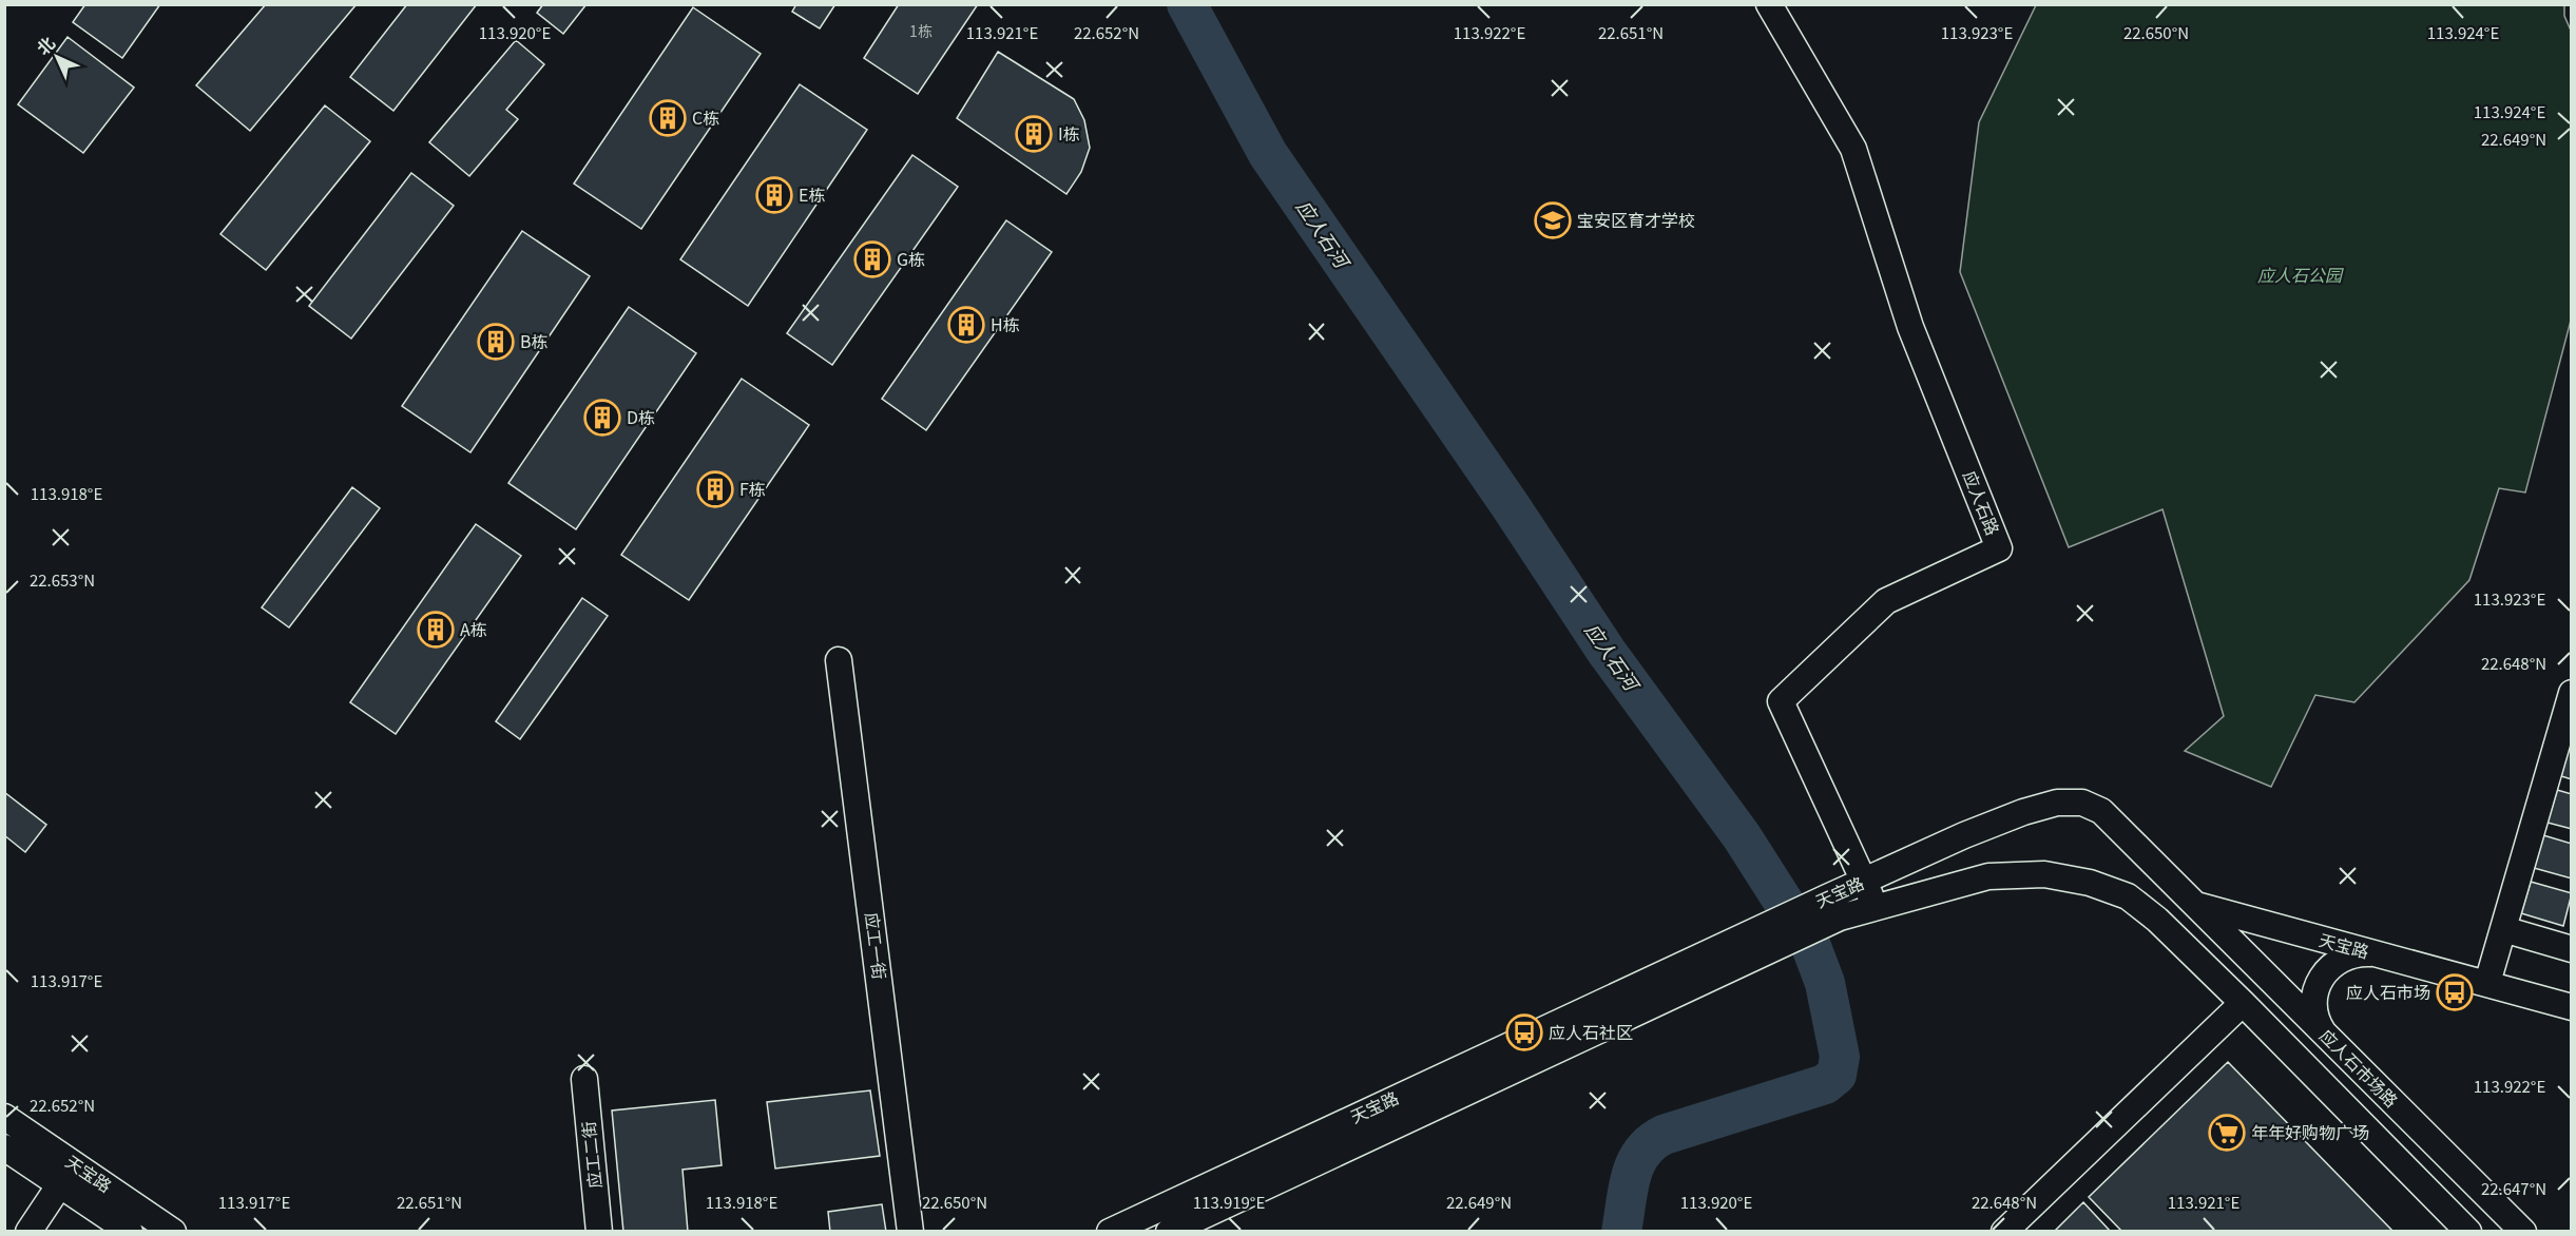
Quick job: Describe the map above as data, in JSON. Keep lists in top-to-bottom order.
{
  "streets": {
    "street": [
      "应人石路",
      "天宝路",
      "应工一街",
      "应人石市场路",
      "应工二街"
    ]
  },
  "crossings": [
    ["应人石路", "天宝路"],
    ["天宝路", "应人石市场路"]
  ],
  "water": ["应人石河"],
  "parks": ["应人石公园"],
  "places": {
    "building": [
      "C栋",
      "I栋",
      "E栋",
      "G栋",
      "H栋",
      "B栋",
      "D栋",
      "F栋",
      "A栋"
    ],
    "school or university": ["宝安区育才学校"],
    "bus stop": ["应人石市场", "应人石社区"],
    "supermarket": ["年年好购物广场"]
  },
  "house_numbers": ["1栋"],
  "north": "top left",
  "coordinates": [
    "113.920°E",
    "113.921°E",
    "113.922°E",
    "22.651°N",
    "113.923°E",
    "22.650°N",
    "22.652°N",
    "113.924°E",
    "22.649°N",
    "113.918°E",
    "22.653°N",
    "22.648°N",
    "113.917°E",
    "22.647°N",
    "113.919°E"
  ]
}
